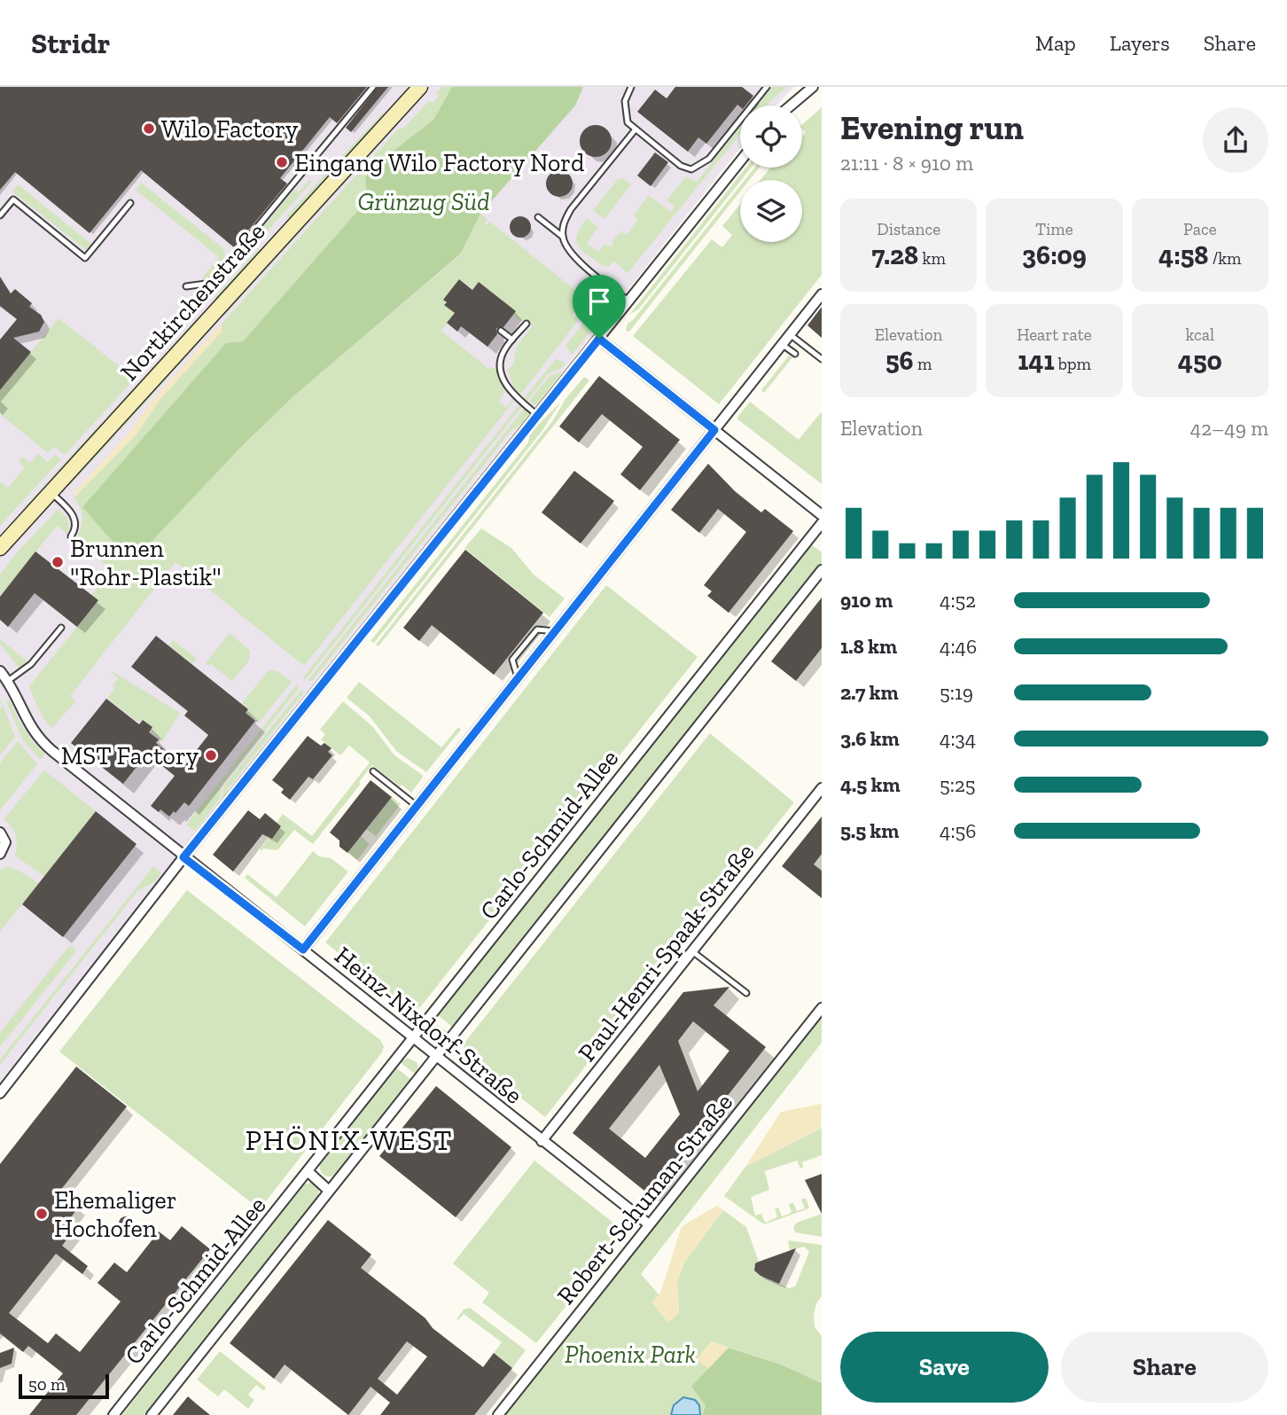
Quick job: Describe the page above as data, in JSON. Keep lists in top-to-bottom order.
{
  "streets": {
    "main road": ["Nortkirchenstraße"],
    "street": [
      "Carlo-Schmid-Allee",
      "Paul-Henri-Spaak-Straße",
      "Heinz-Nixdorf-Straße",
      "Robert-Schuman-Straße"
    ]
  },
  "crossings": [
    ["Carlo-Schmid-Allee", "Heinz-Nixdorf-Straße"],
    ["Paul-Henri-Spaak-Straße", "Heinz-Nixdorf-Straße"],
    ["Heinz-Nixdorf-Straße", "Robert-Schuman-Straße"]
  ],
  "districts": ["PHÖNIX-WEST"],
  "parks": ["Grünzug Süd", "Phoenix Park"],
  "places": [
    "Wilo Factory",
    "Eingang Wilo Factory Nord",
    "Brunnen \"Rohr-Plastik\"",
    "MST Factory",
    "Ehemaliger Hochofen"
  ],
  "scale_bar": "50 m",
  "page": {
    "header": "Stridr",
    "nav": ["Map", "Layers", "Share"],
    "heading": ["Evening run", "21:11 · 8 × 910 m"],
    "stats": [
      ["Distance", "7.28 km"],
      ["Time", "36:09"],
      ["Pace", "4:58 /km"],
      ["Elevation", "56 m"],
      ["Heart rate", "141 bpm"],
      ["kcal", "450"]
    ],
    "chart": ["Elevation", "42–49 m"],
    "list": [
      {
        "name": "910 m",
        "note": "4:52"
      },
      {
        "name": "1.8 km",
        "note": "4:46"
      },
      {
        "name": "2.7 km",
        "note": "5:19"
      },
      {
        "name": "3.6 km",
        "note": "4:34"
      },
      {
        "name": "4.5 km",
        "note": "5:25"
      },
      {
        "name": "5.5 km",
        "note": "4:56"
      }
    ],
    "buttons": ["Save", "Share"],
    "scale": "50 m"
  }
}
